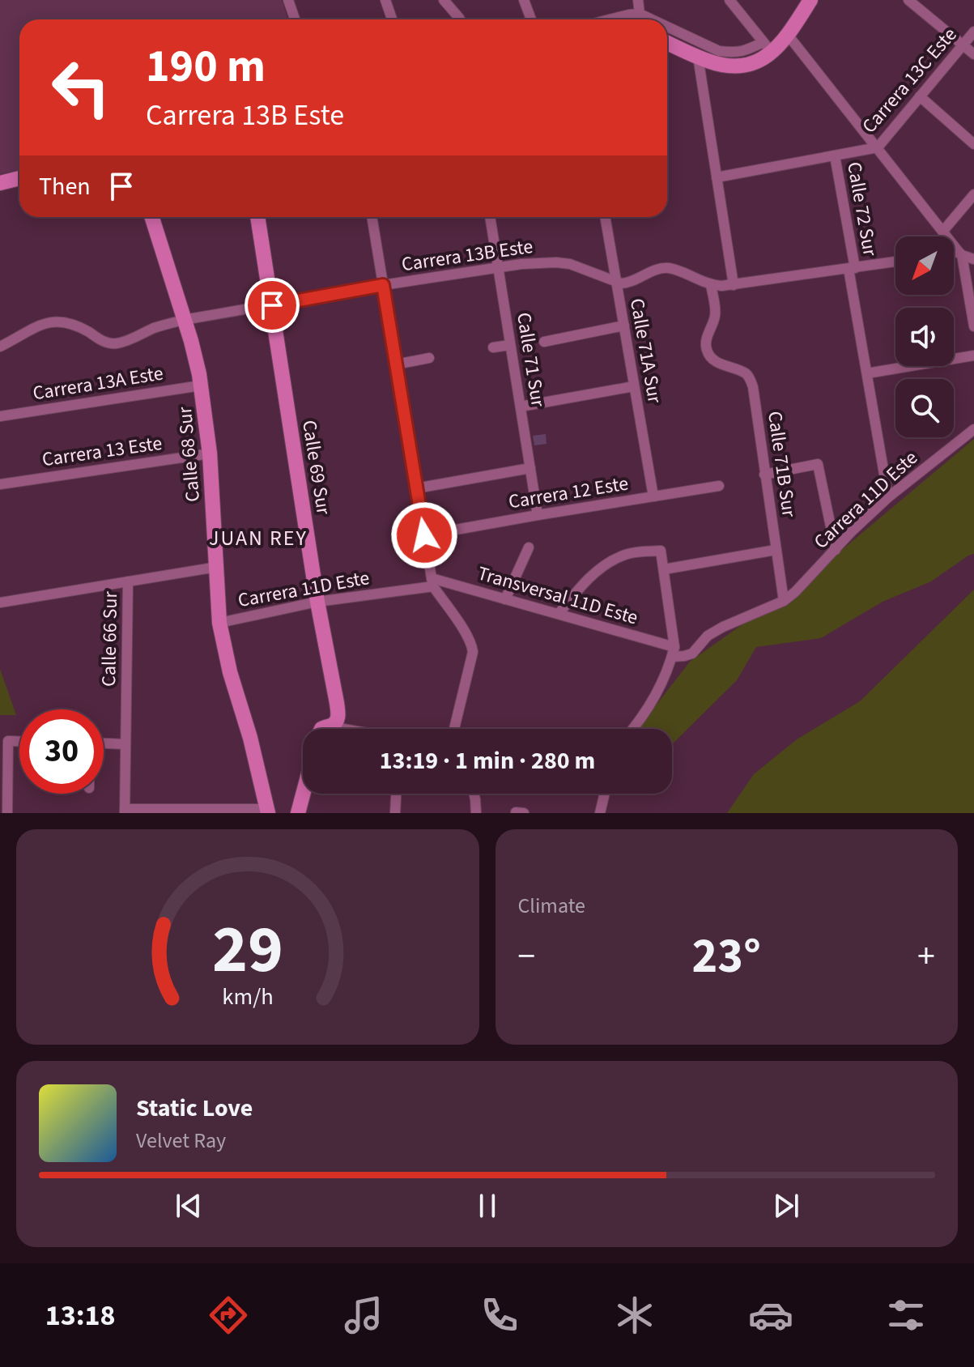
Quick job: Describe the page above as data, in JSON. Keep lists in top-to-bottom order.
{
  "streets": {
    "street": [
      "Carrera 13C Este",
      "Calle 72 Sur",
      "Carrera 13B Este",
      "Calle 71A Sur",
      "Calle 71 Sur",
      "Carrera 13A Este",
      "Carrera 13 Este",
      "Calle 68 Sur",
      "Calle 71B Sur",
      "Calle 69 Sur",
      "Carrera 12 Este",
      "Carrera 11D Este",
      "Transversal 11D Este",
      "Calle 66 Sur"
    ]
  },
  "crossings": [
    ["Carrera 13C Este", "Calle 72 Sur"],
    ["Calle 72 Sur", "Carrera 11D Este"],
    ["Carrera 13B Este", "Calle 71A Sur"],
    ["Carrera 13B Este", "Calle 71 Sur"],
    ["Carrera 13B Este", "Calle 68 Sur"],
    ["Carrera 13B Este", "Calle 69 Sur"],
    ["Calle 71A Sur", "Carrera 12 Este"],
    ["Calle 71 Sur", "Carrera 12 Este"],
    ["Carrera 13A Este", "Calle 68 Sur"],
    ["Carrera 13 Este", "Calle 68 Sur"],
    ["Calle 68 Sur", "Carrera 11D Este"],
    ["Calle 71B Sur", "Carrera 11D Este"],
    ["Calle 69 Sur", "Carrera 11D Este"],
    ["Carrera 11D Este", "Transversal 11D Este"]
  ],
  "districts": ["JUAN REY"],
  "north": "bottom left",
  "page": {
    "turn": ["190 m", "Carrera 13B Este"],
    "then": "Then",
    "limit": "30",
    "trip": "13:19 · 1 min · 280 m",
    "tile": "Climate",
    "heat": ["−", "23°", "+"],
    "song": ["Static Love", "Velvet Ray"],
    "tabs": "13:18",
    "gauge": ["29", "km/h"]
  }
}
